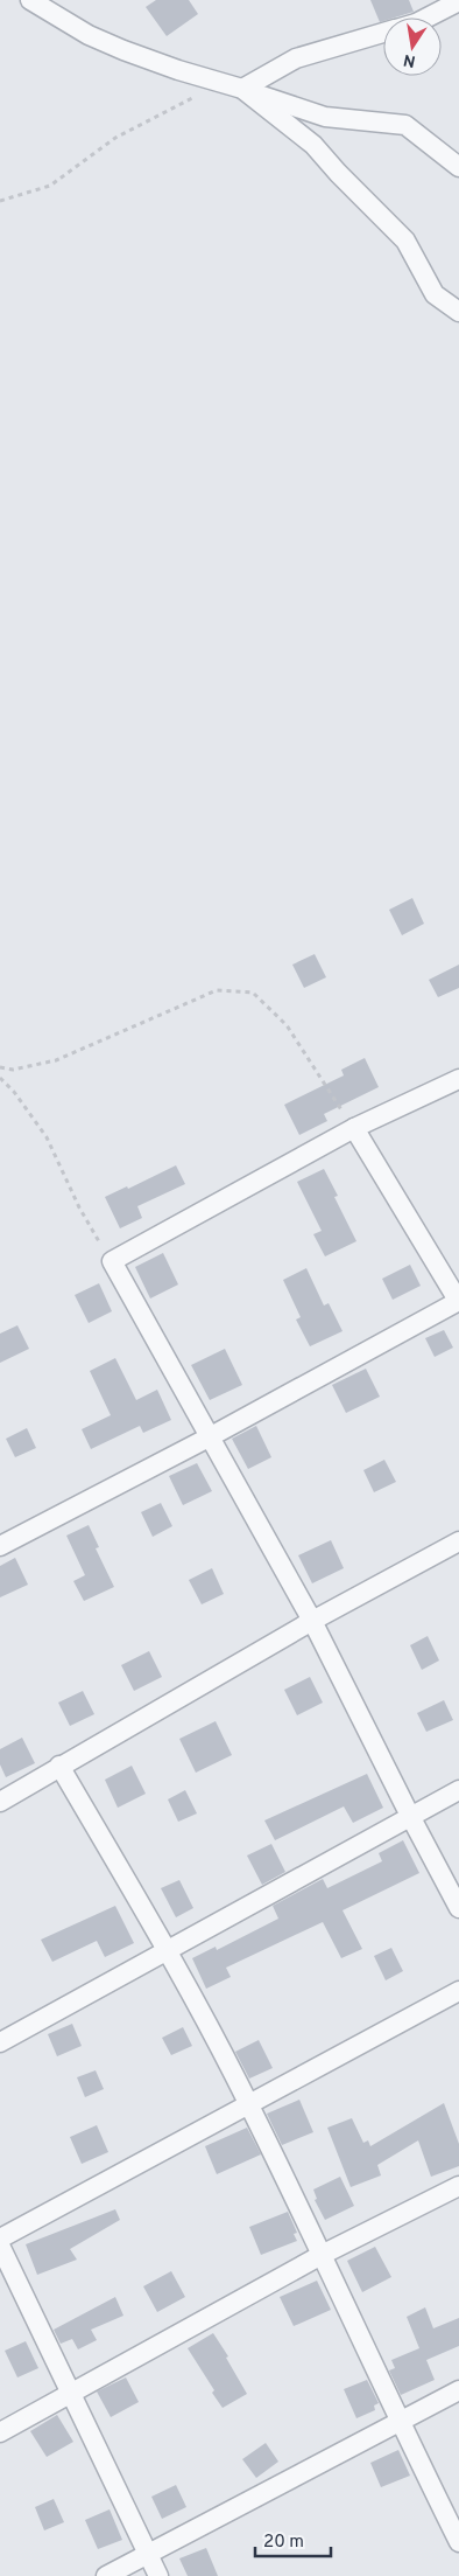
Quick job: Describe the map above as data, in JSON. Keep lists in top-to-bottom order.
{
  "scale_bar": "20 m",
  "north": "bottom"
}
